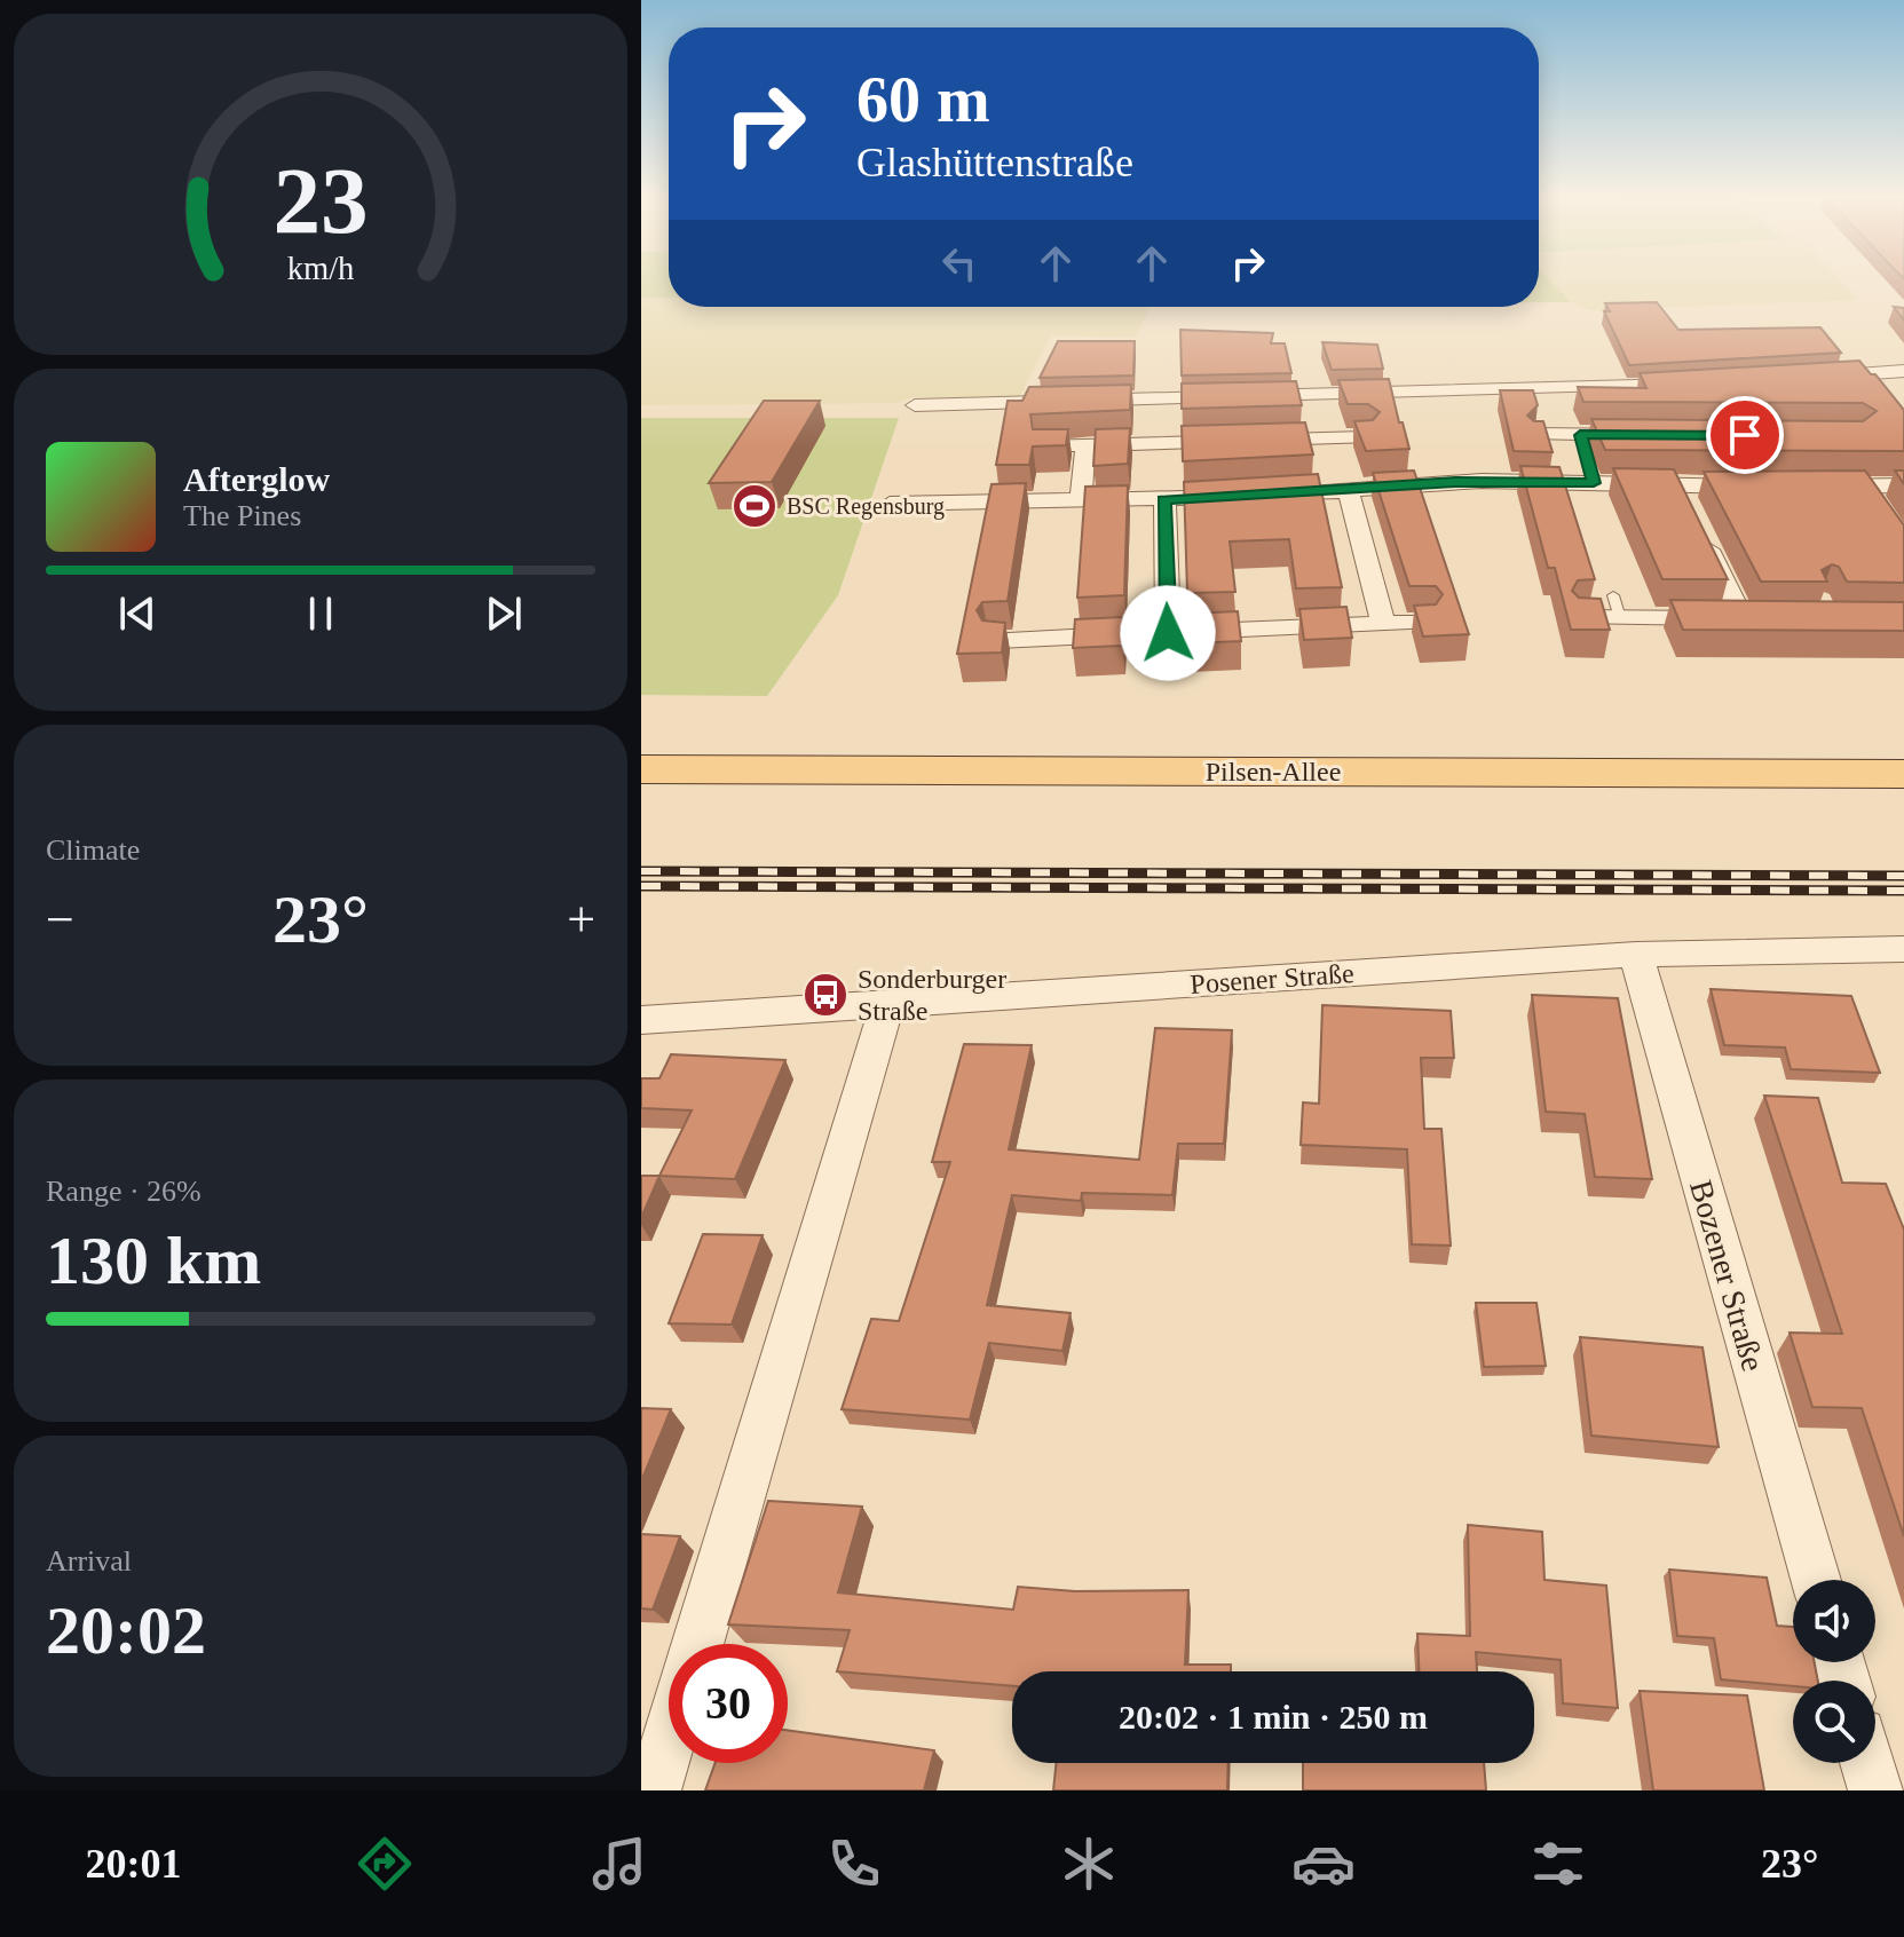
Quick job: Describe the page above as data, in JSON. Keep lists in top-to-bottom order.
{
  "streets": {
    "main road": ["Pilsen-Allee"],
    "street": ["Posener Straße", "Bozener Straße"]
  },
  "crossings": [
    ["Posener Straße", "Bozener Straße"]
  ],
  "places": {
    "sports": ["BSC Regensburg"],
    "bus stop": ["Sonderburger Straße"]
  },
  "page": {
    "turn": ["60 m", "Glashüttenstraße"],
    "song": ["Afterglow", "The Pines"],
    "tile": [
      "Climate",
      ["Range · 26%", "130 km"],
      ["Arrival", "20:02"]
    ],
    "heat": ["−", "23°", "+"],
    "limit": "30",
    "trip": "20:02 · 1 min · 250 m",
    "tabs": ["20:01", "23°"],
    "gauge": ["23", "km/h"]
  }
}
